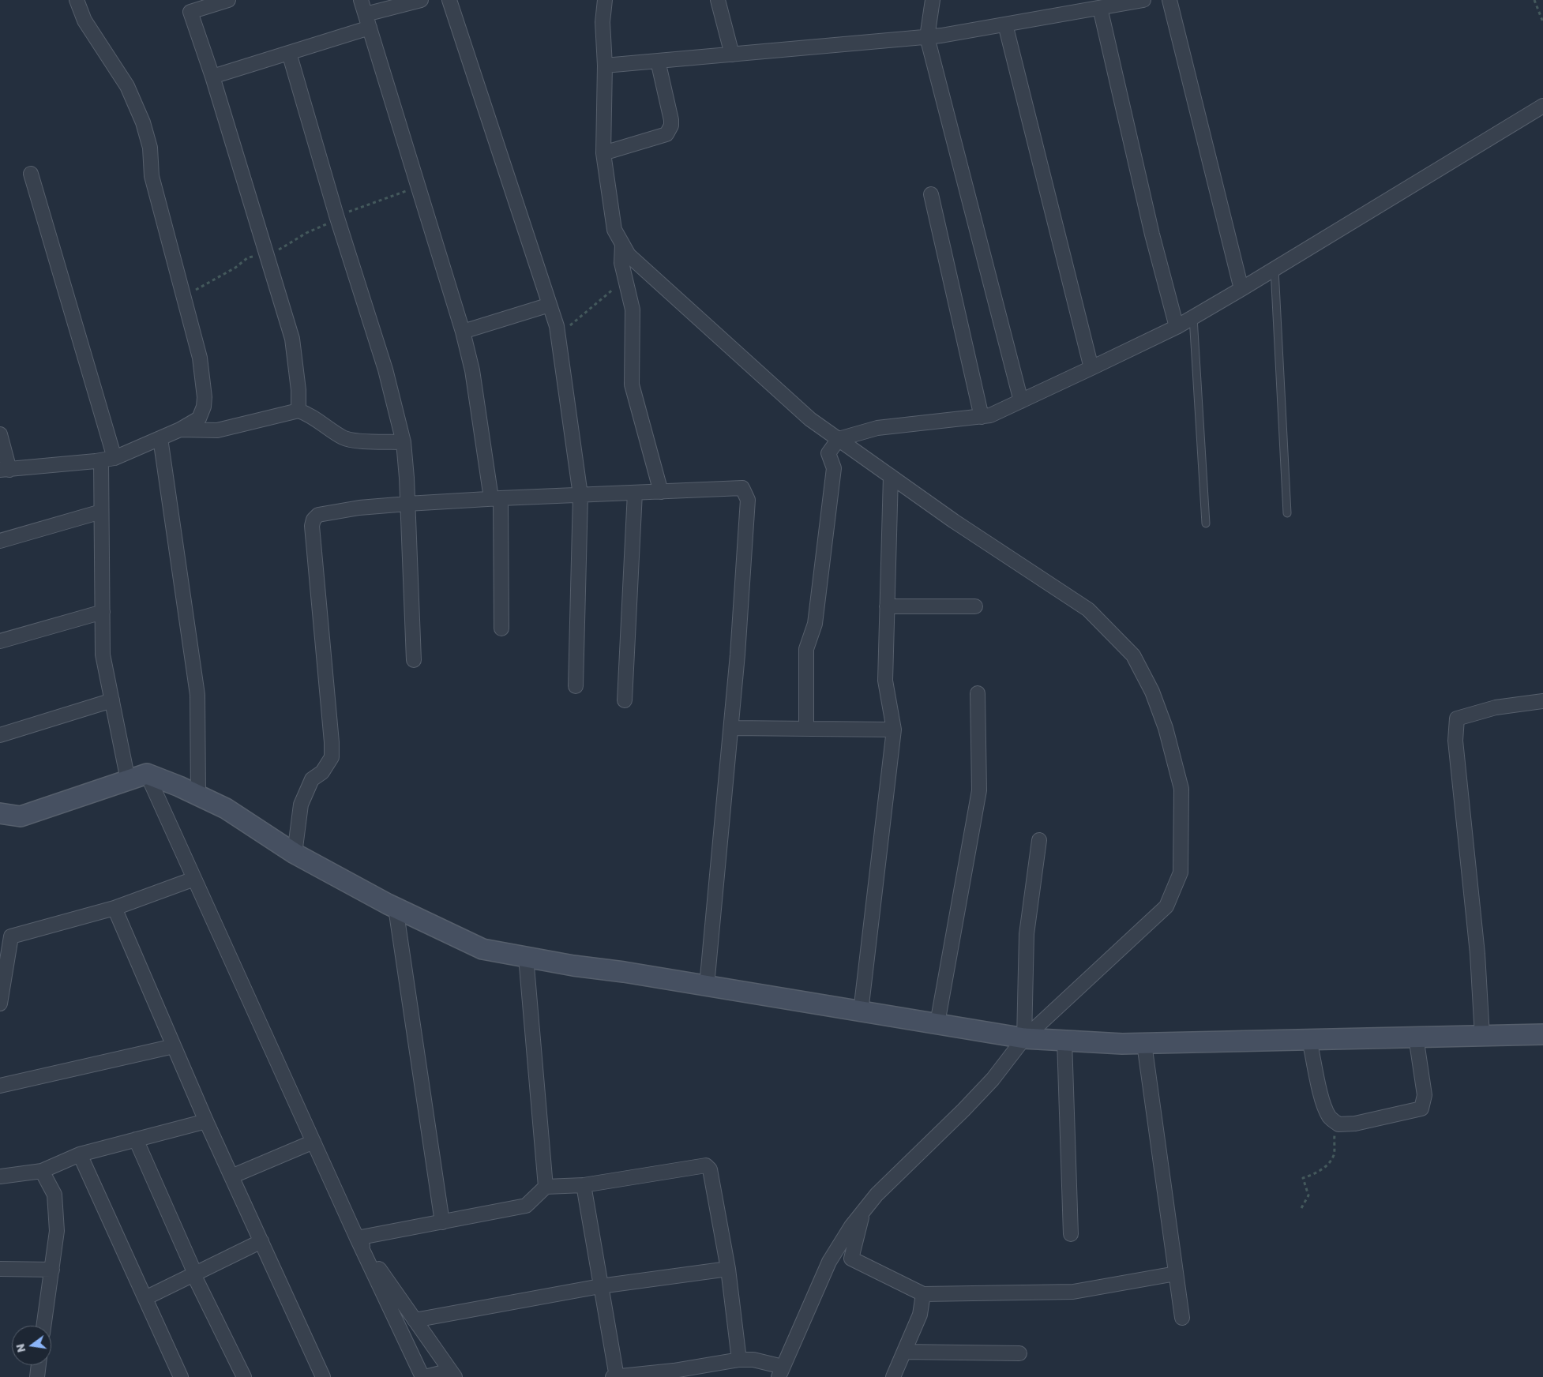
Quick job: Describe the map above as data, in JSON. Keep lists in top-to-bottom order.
{
  "north": "left"
}
